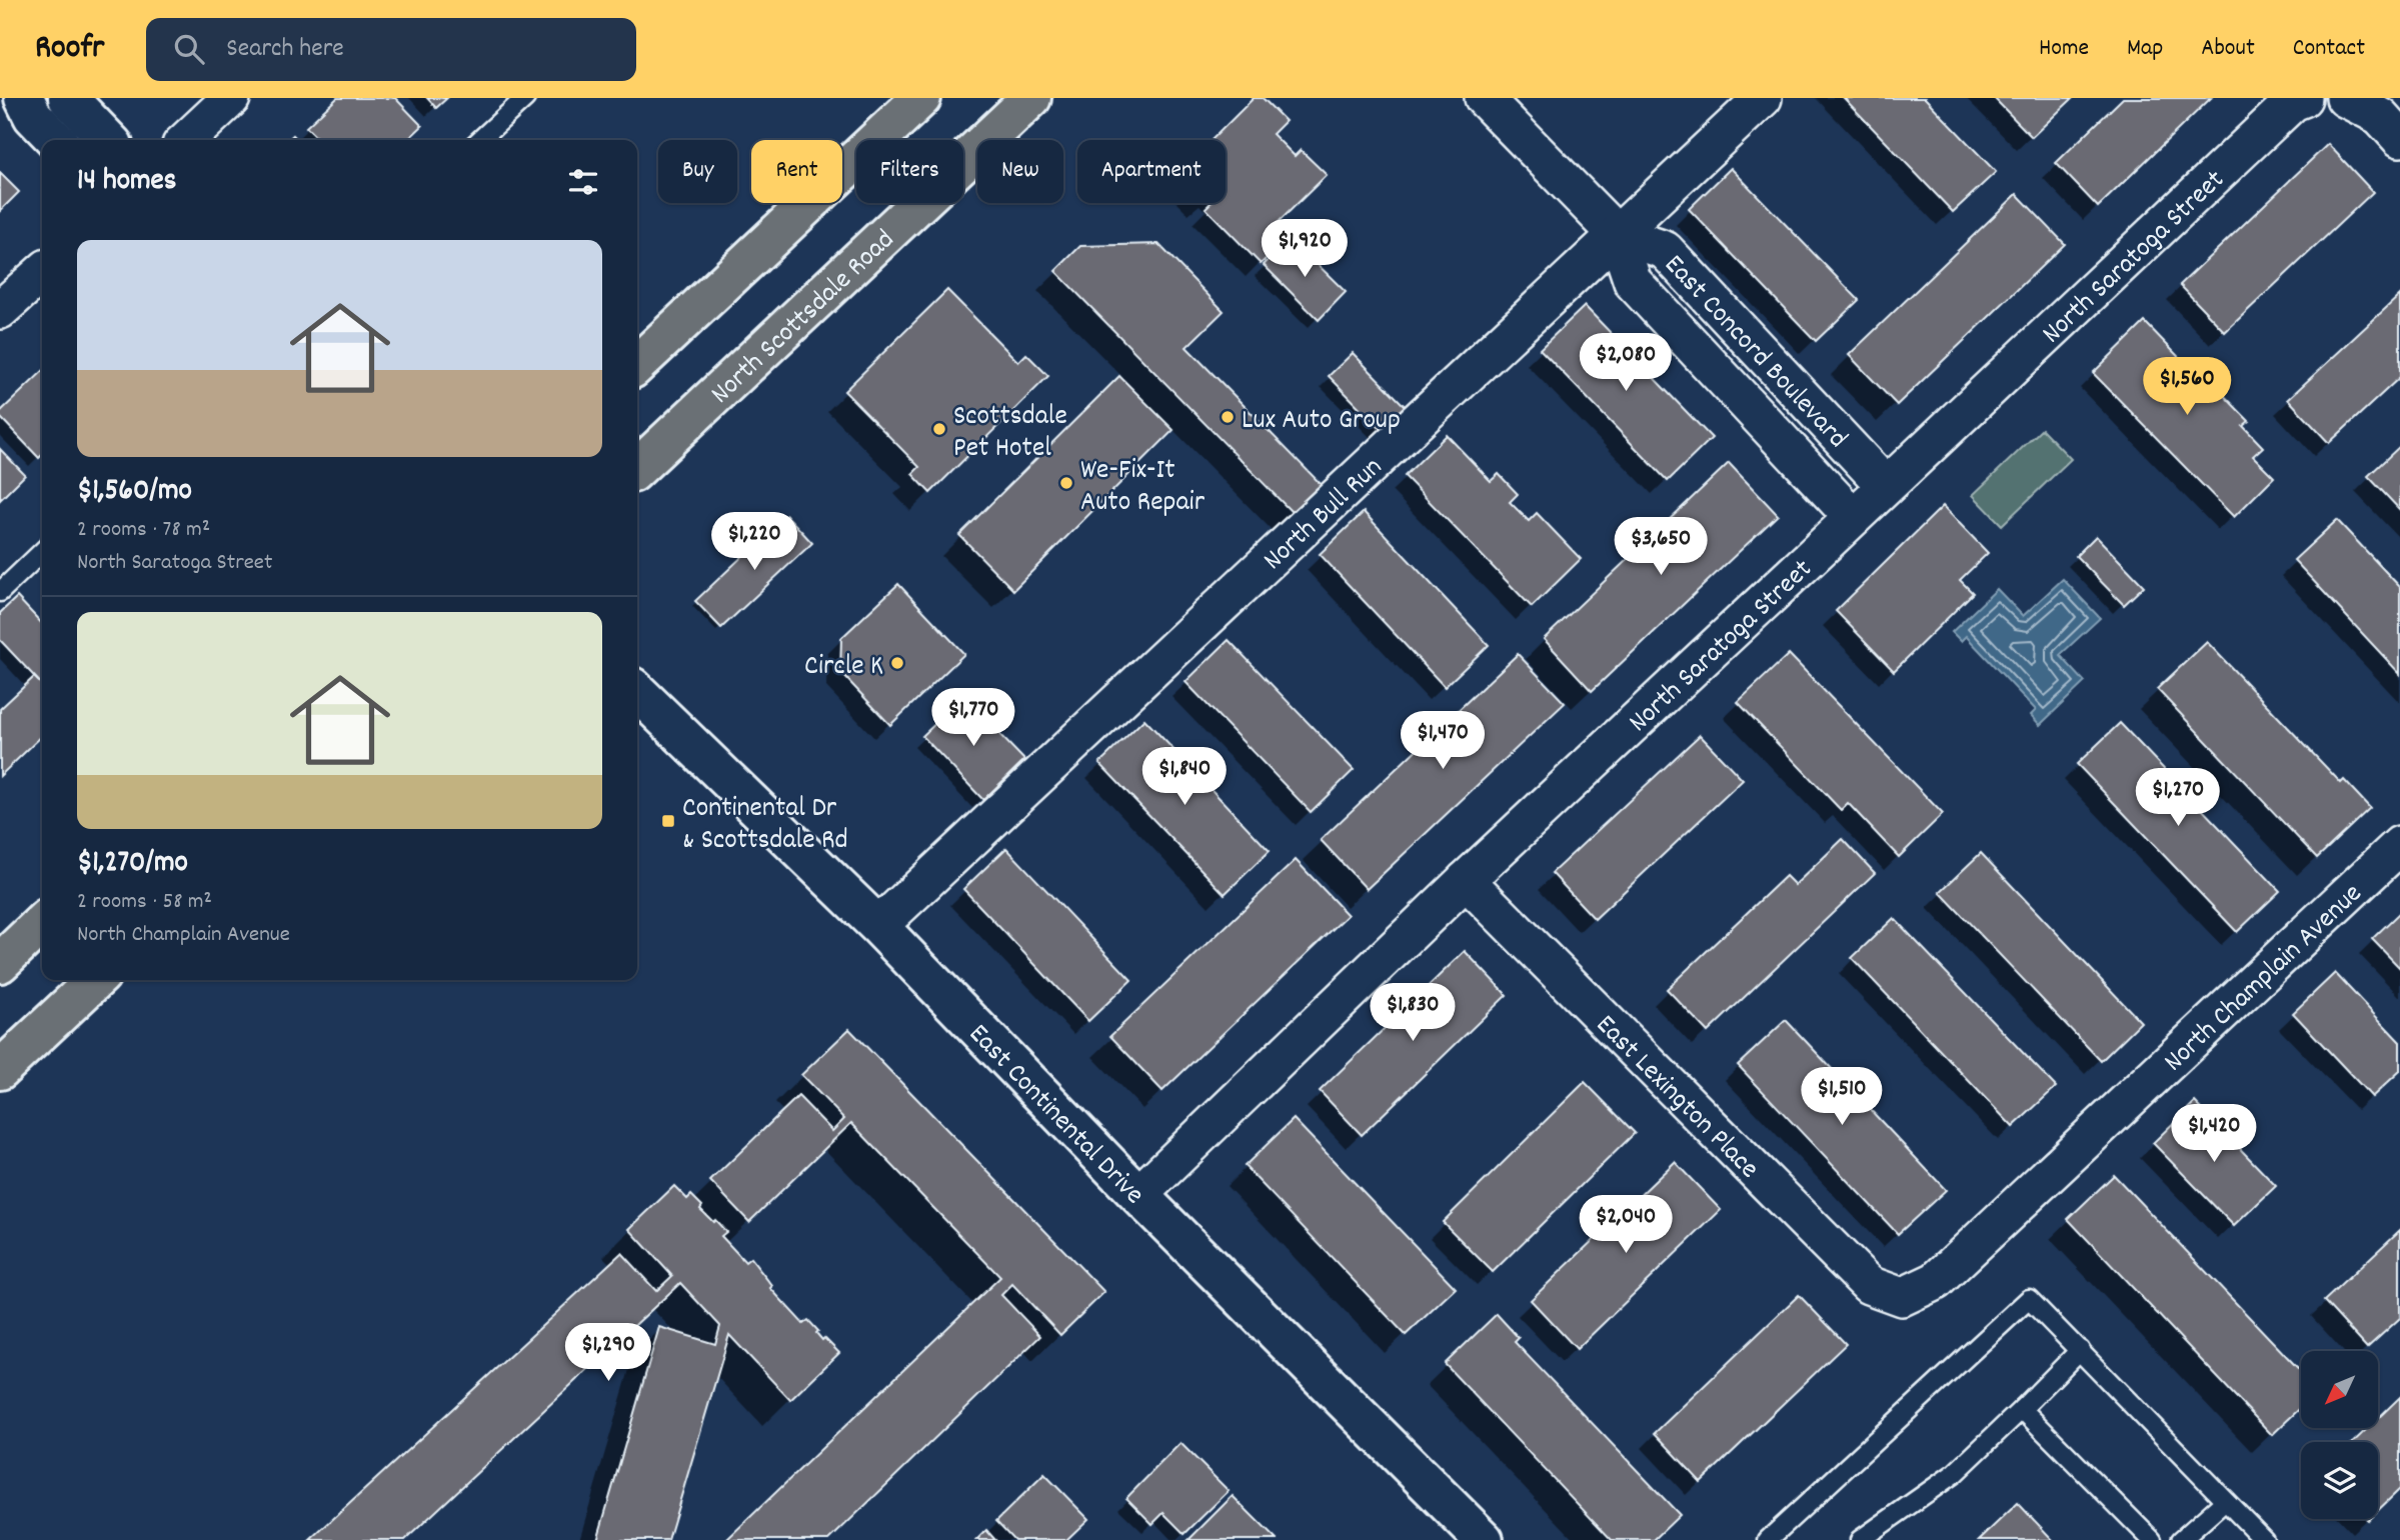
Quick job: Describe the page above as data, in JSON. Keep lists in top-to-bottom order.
{
  "streets": {
    "main road": ["North Scottsdale Road"],
    "street": [
      "North Saratoga Street",
      "East Concord Boulevard",
      "North Bull Run",
      "North Champlain Avenue",
      "East Lexington Place",
      "East Continental Drive"
    ]
  },
  "crossings": [
    ["North Saratoga Street", "East Concord Boulevard"],
    ["North Saratoga Street", "East Lexington Place"],
    ["North Saratoga Street", "East Continental Drive"],
    ["East Concord Boulevard", "North Bull Run"],
    ["North Bull Run", "East Continental Drive"],
    ["North Champlain Avenue", "East Lexington Place"]
  ],
  "places": {
    "other": [
      "Lux Auto Group",
      "Scottsdale Pet Hotel",
      "We-Fix-It Auto Repair",
      "Circle K"
    ],
    "transit": ["Continental Dr & Scottsdale Rd"]
  },
  "north": "bottom left",
  "page": {
    "header": "Roofr",
    "search": "Search here",
    "nav": [
      "Home",
      "Map",
      "About",
      "Contact"
    ],
    "chip": [
      "Buy",
      "Rent",
      "Filters",
      "New",
      "Apartment"
    ],
    "heading": "14 homes",
    "price": [
      "$1,920",
      "$2,080",
      "$1,560",
      "$1,220",
      "$3,650",
      "$1,770",
      "$1,470",
      "$1,840",
      "$1,270",
      "$1,830",
      "$1,510",
      "$1,420",
      "$2,040",
      "$1,290"
    ],
    "list": [
      {
        "name": "$1,560/mo",
        "note": "2 rooms · 78 m² · North Saratoga Street"
      },
      {
        "name": "$1,270/mo",
        "note": "2 rooms · 58 m² · North Champlain Avenue"
      }
    ]
  }
}
